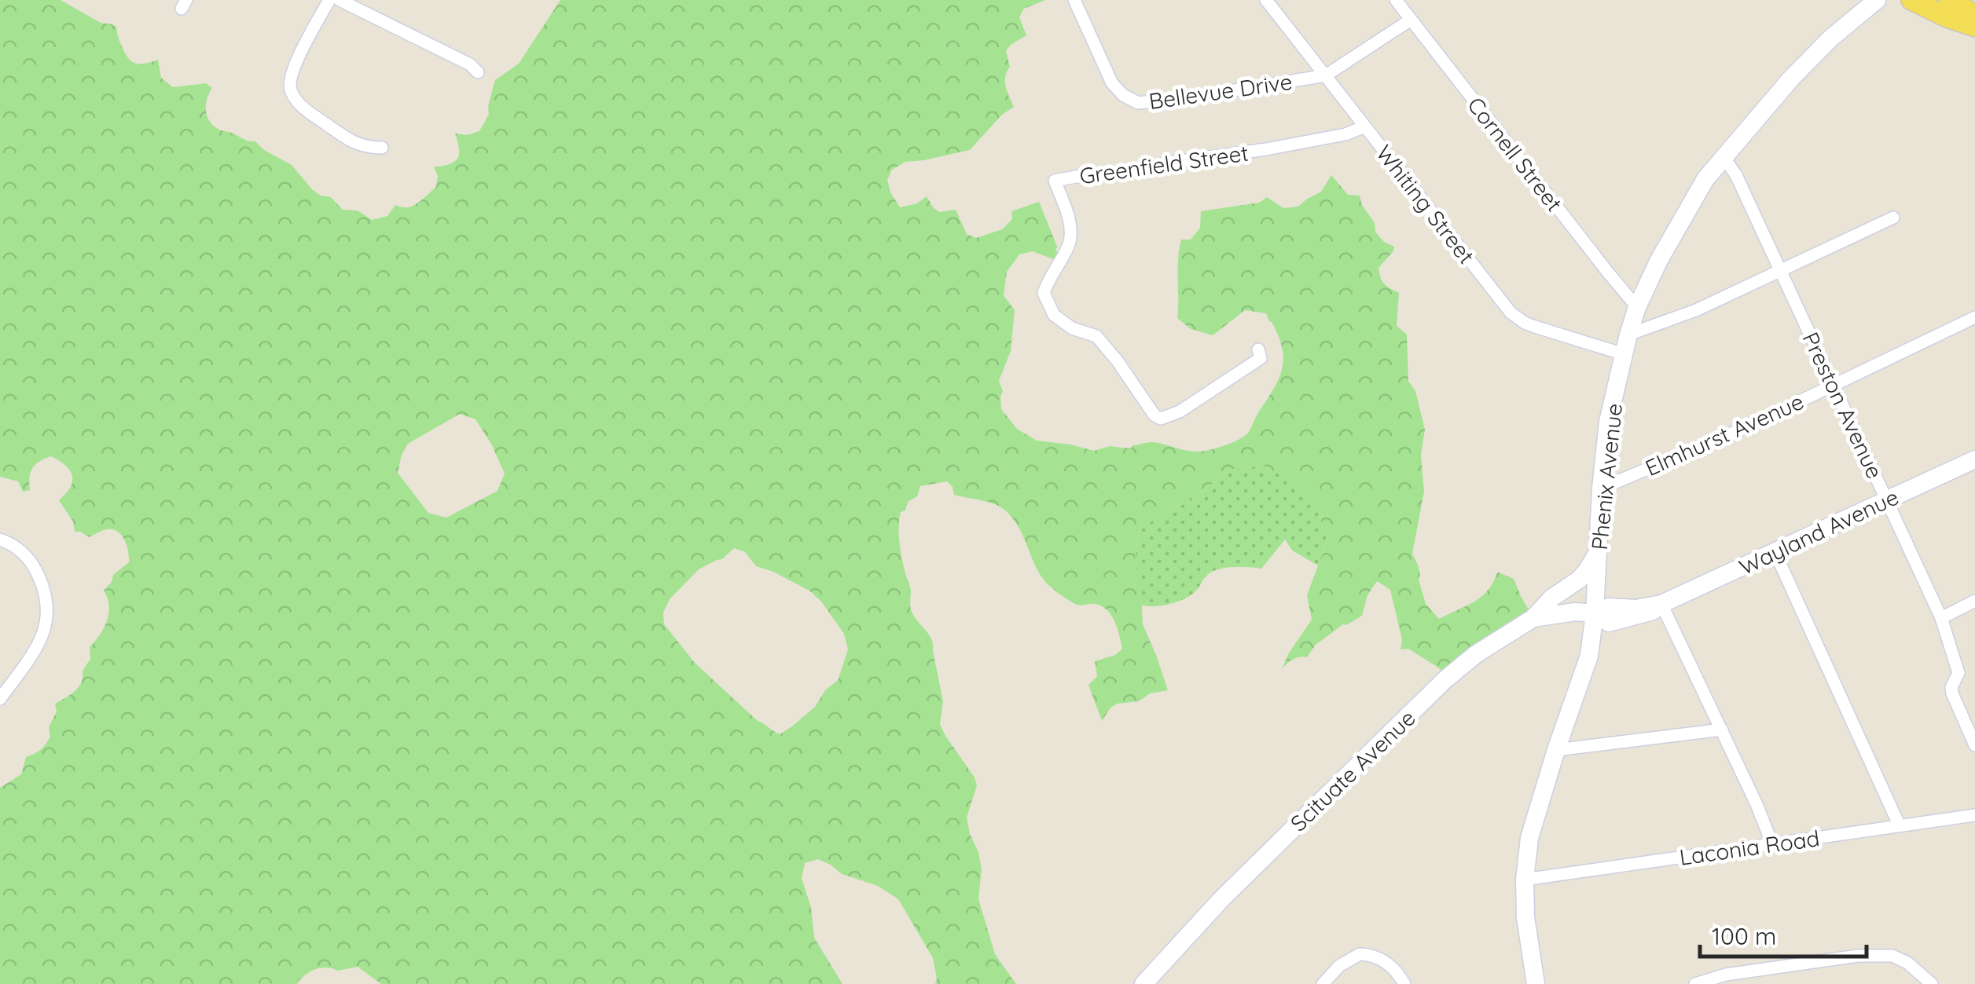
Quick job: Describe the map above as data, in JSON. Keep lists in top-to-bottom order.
{
  "streets": {
    "main road": ["Phenix Avenue", "Wayland Avenue", "Scituate Avenue"],
    "street": [
      "Bellevue Drive",
      "Cornell Street",
      "Greenfield Street",
      "Whiting Street",
      "Preston Avenue",
      "Elmhurst Avenue",
      "Laconia Road"
    ]
  },
  "crossings": [
    ["Bellevue Drive", "Cornell Street"],
    ["Bellevue Drive", "Whiting Street"],
    ["Cornell Street", "Phenix Avenue"],
    ["Greenfield Street", "Whiting Street"],
    ["Whiting Street", "Phenix Avenue"],
    ["Preston Avenue", "Elmhurst Avenue"],
    ["Preston Avenue", "Phenix Avenue"],
    ["Preston Avenue", "Wayland Avenue"],
    ["Elmhurst Avenue", "Phenix Avenue"],
    ["Phenix Avenue", "Wayland Avenue"],
    ["Phenix Avenue", "Scituate Avenue"],
    ["Phenix Avenue", "Laconia Road"],
    ["Wayland Avenue", "Scituate Avenue"]
  ],
  "scale_bar": "100 m"
}
